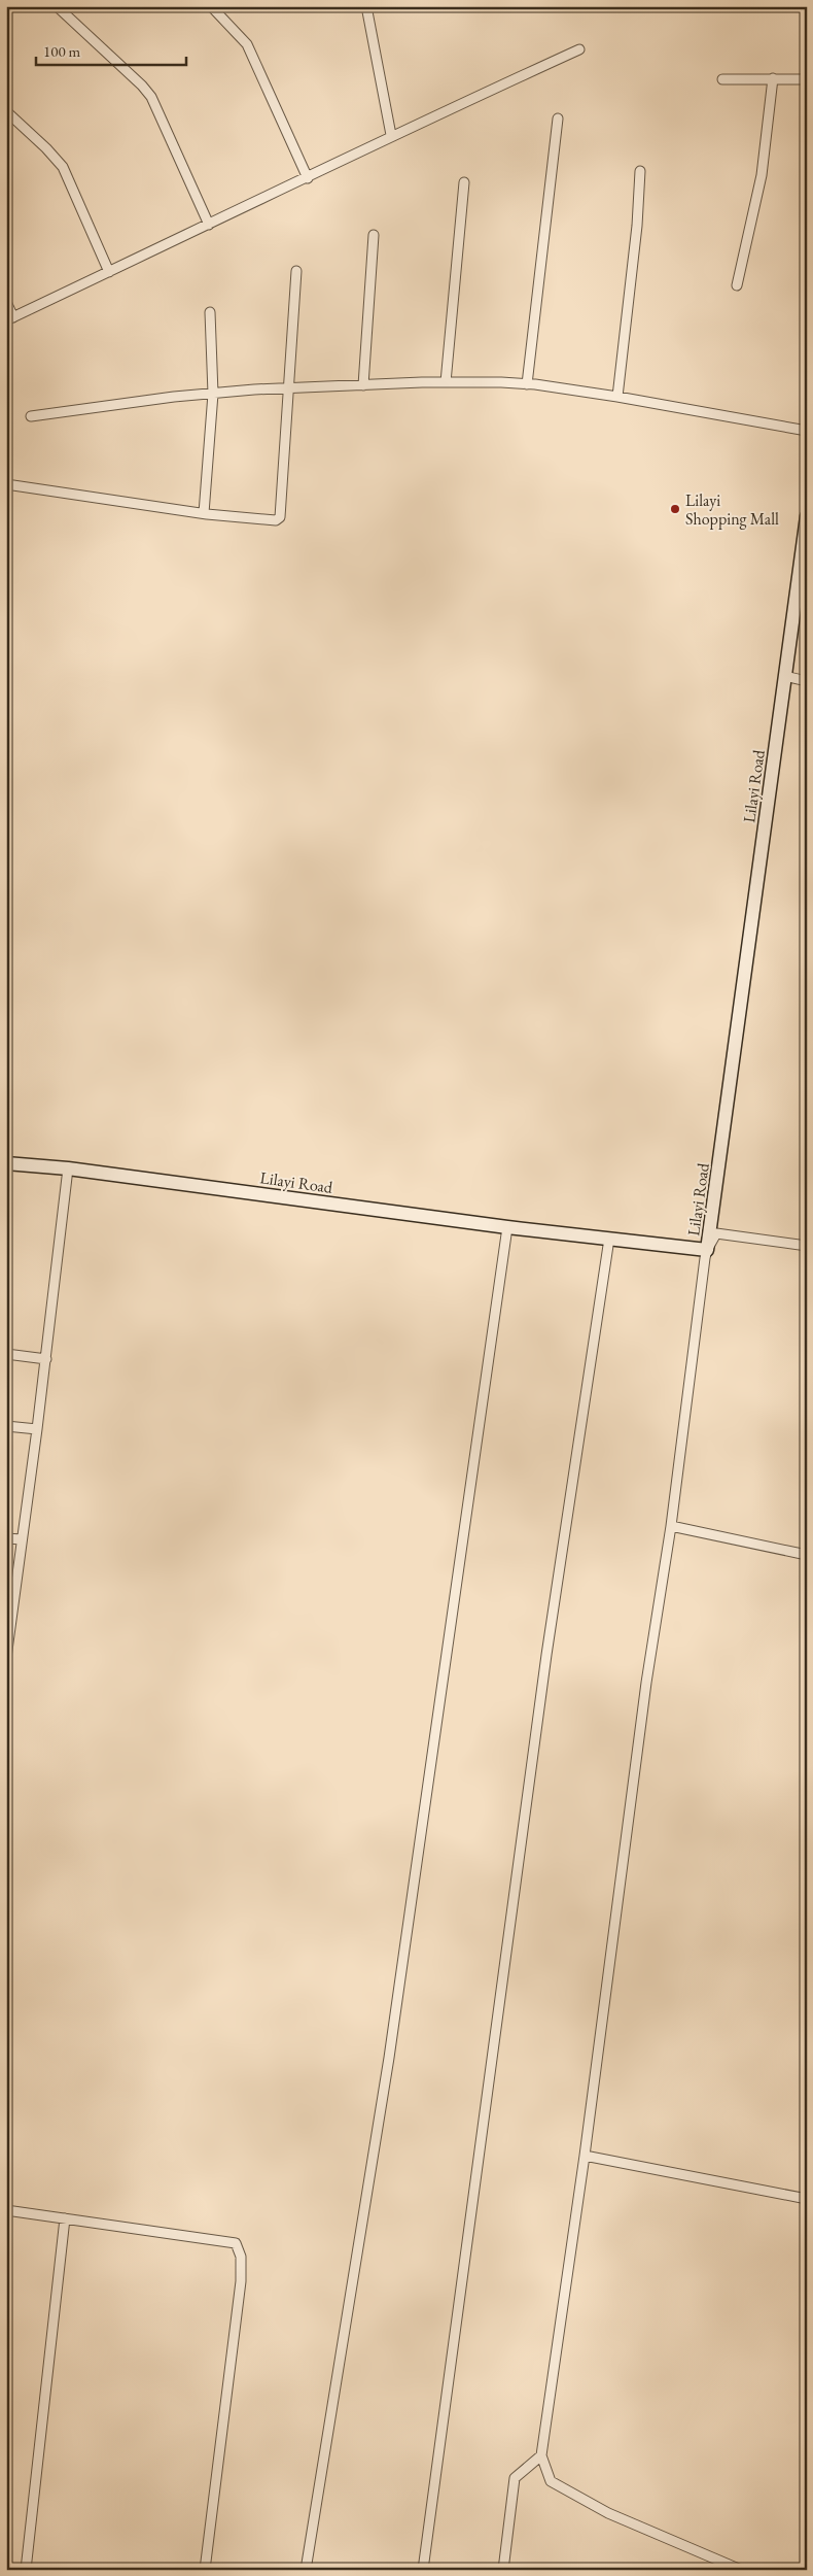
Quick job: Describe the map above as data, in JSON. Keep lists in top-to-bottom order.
{
  "streets": {
    "street": ["Lilayi Road"]
  },
  "places": ["Lilayi Shopping Mall"],
  "scale_bar": "100 m"
}
